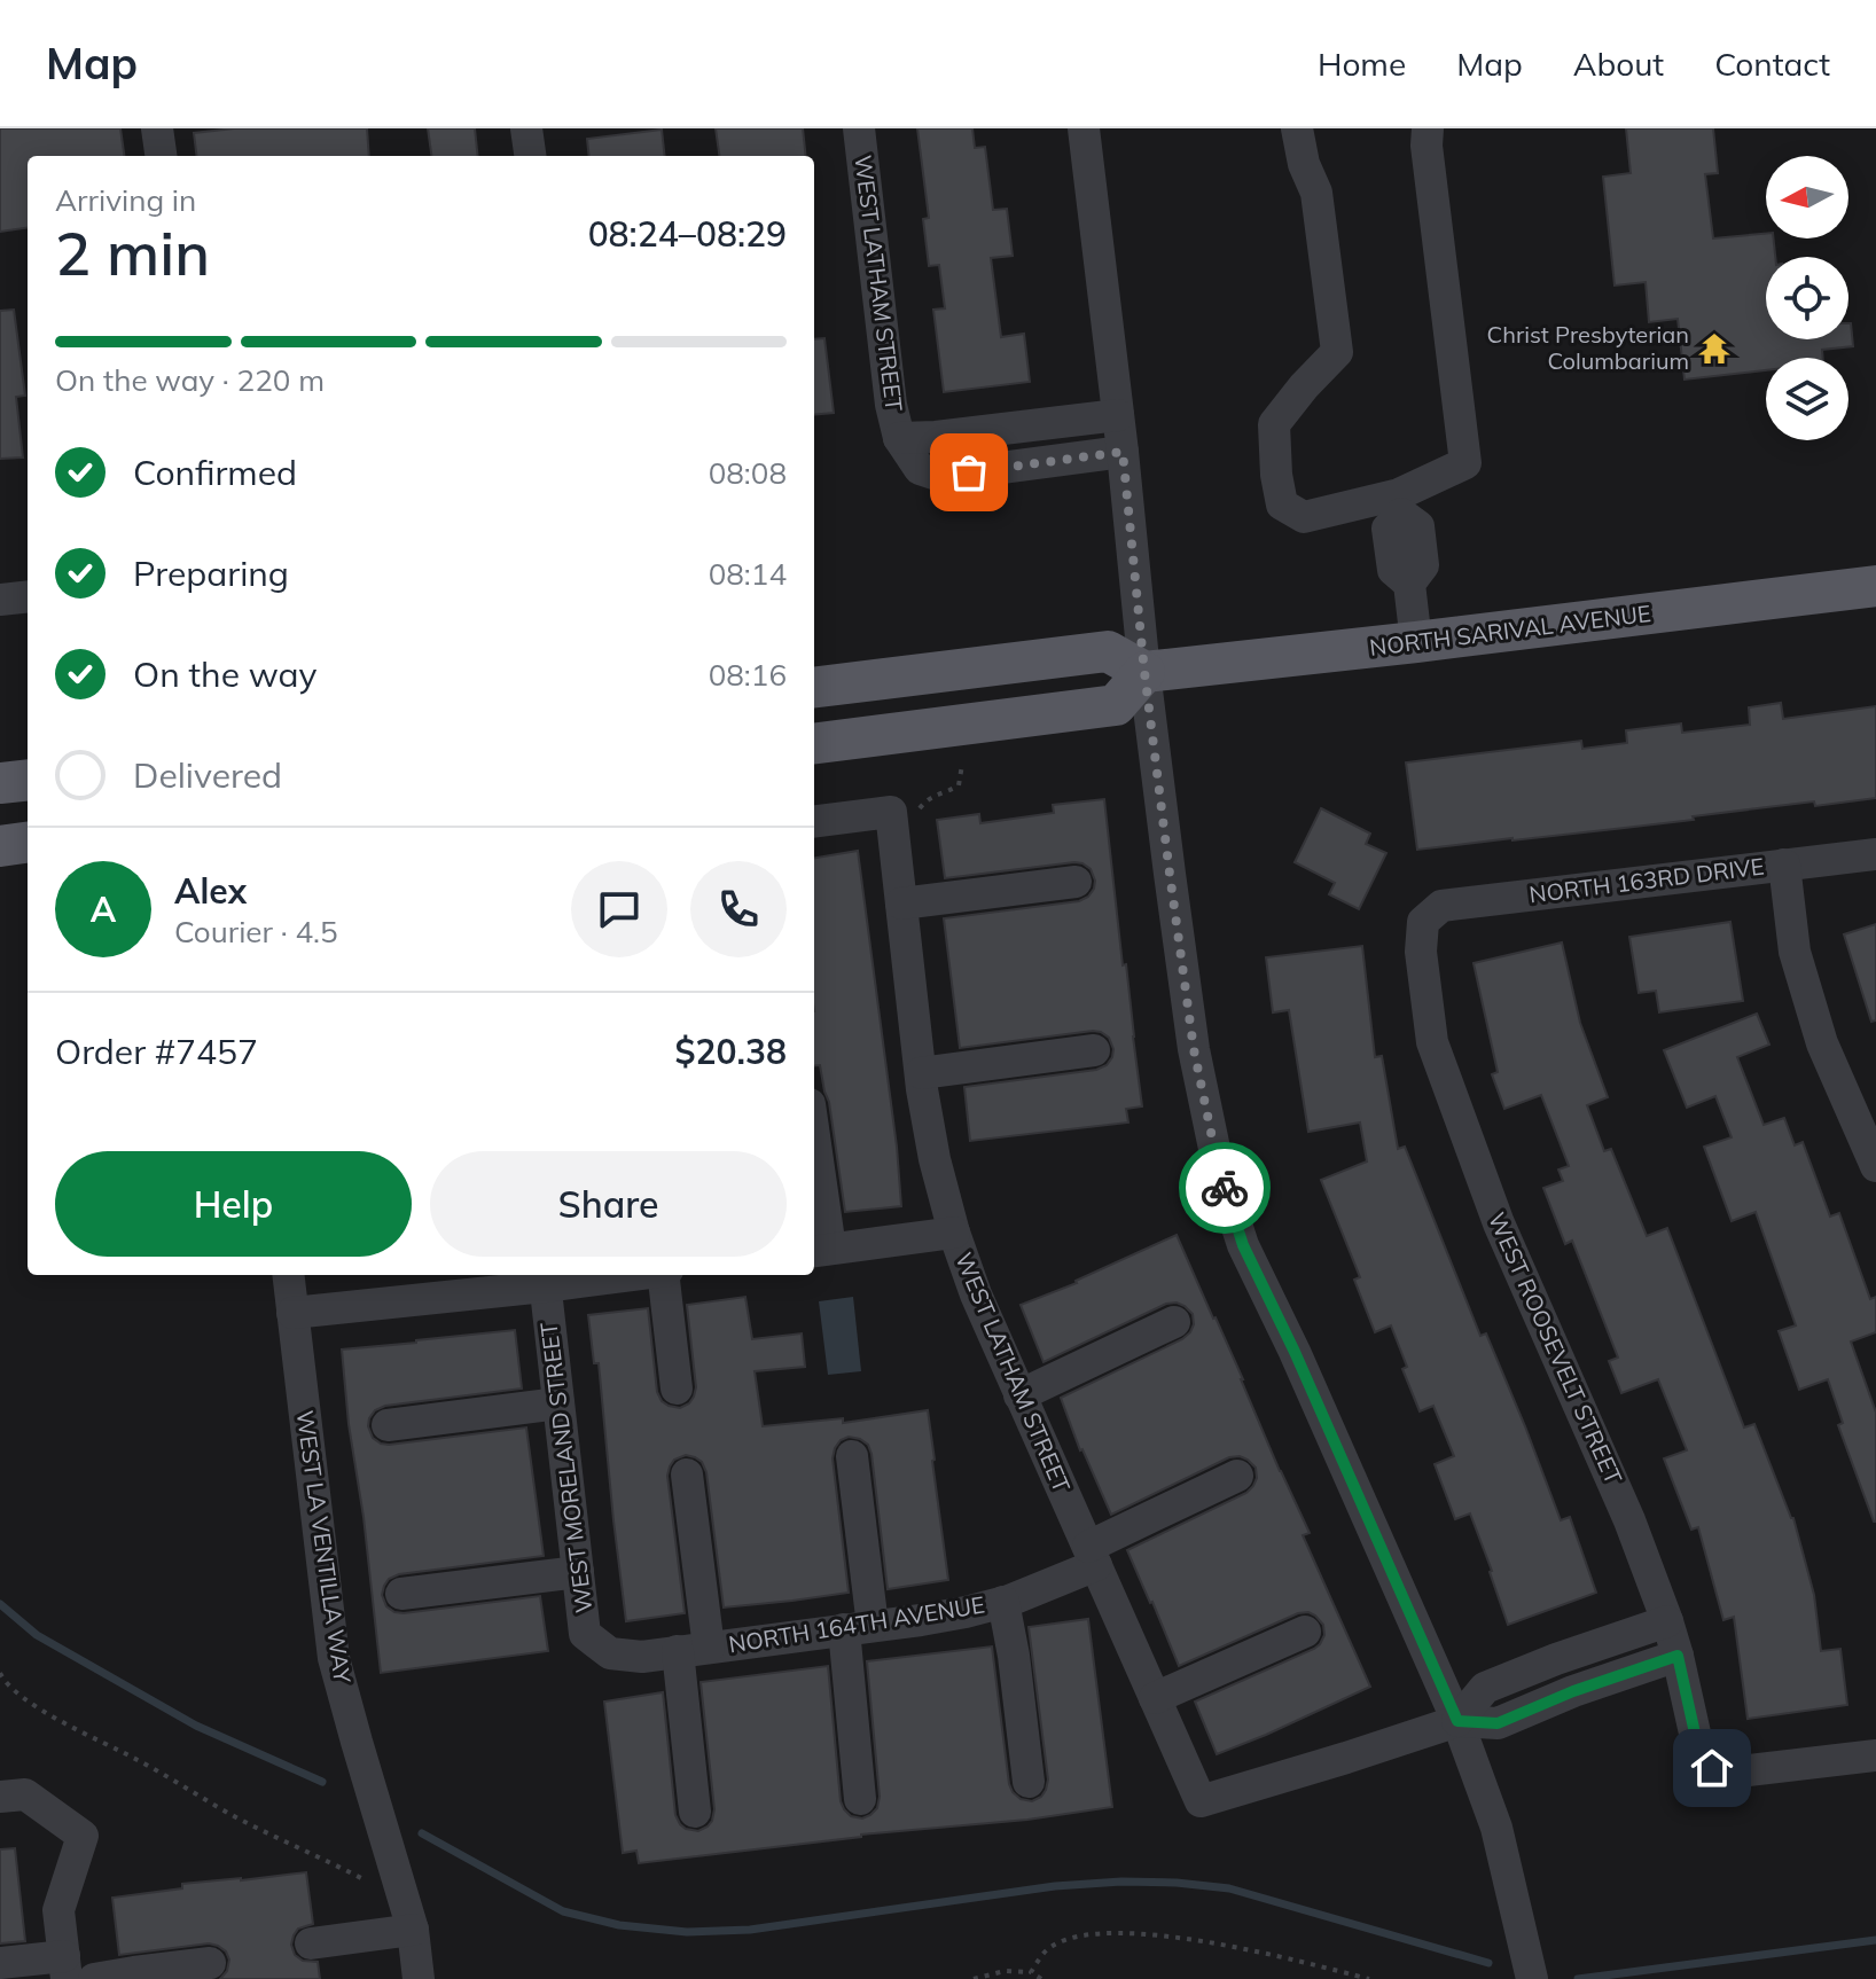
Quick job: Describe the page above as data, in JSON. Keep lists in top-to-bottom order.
{
  "streets": {
    "main road": ["NORTH SARIVAL AVENUE"],
    "street": [
      "WEST LATHAM STREET",
      "NORTH 163RD DRIVE",
      "WEST ROOSEVELT STREET",
      "WEST MORELAND STREET",
      "WEST LA VENTILLA WAY",
      "NORTH 164TH AVENUE"
    ]
  },
  "crossings": [
    ["WEST LATHAM STREET", "NORTH 164TH AVENUE"],
    ["NORTH 163RD DRIVE", "WEST ROOSEVELT STREET"],
    ["WEST MORELAND STREET", "NORTH 164TH AVENUE"]
  ],
  "places": {
    "temple": ["Christ Presbyterian Columbarium"]
  },
  "north": "left",
  "page": {
    "header": "Map",
    "nav": [
      "Home",
      "Map",
      "About",
      "Contact"
    ],
    "heading": ["2 min", "Arriving in", "08:24–08:29"],
    "panel": [
      "Alex",
      "Courier · 4.5",
      "Order #7457",
      "$20.38"
    ],
    "bar": "On the way · 220 m",
    "list": [
      ["Confirmed", "08:08"],
      ["Preparing", "08:14"],
      ["On the way", "08:16"],
      "Delivered"
    ],
    "round": "A",
    "buttons": ["Help", "Share"]
  }
}
